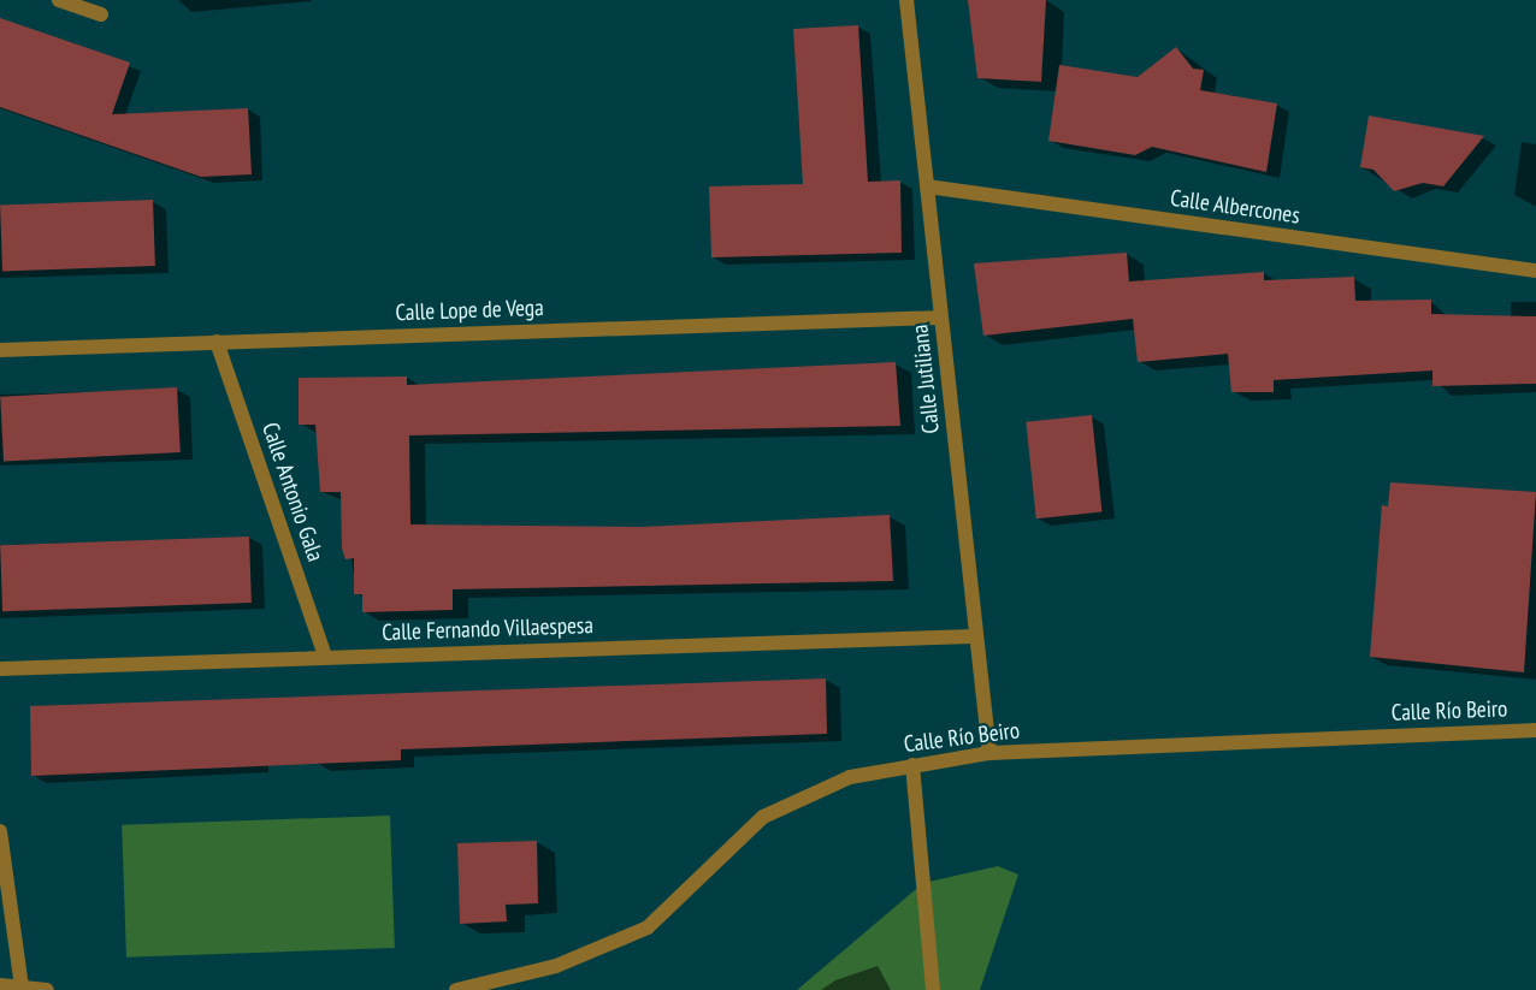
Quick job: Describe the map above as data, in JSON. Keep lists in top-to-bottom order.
{
  "streets": {
    "street": [
      "Calle Albercones",
      "Calle Lope de Vega",
      "Calle Jutiliana",
      "Calle Antonio Gala",
      "Calle Fernando Villaespesa",
      "Calle Río Beiro"
    ]
  },
  "crossings": [
    ["Calle Albercones", "Calle Jutiliana"],
    ["Calle Lope de Vega", "Calle Jutiliana"],
    ["Calle Lope de Vega", "Calle Antonio Gala"],
    ["Calle Jutiliana", "Calle Fernando Villaespesa"],
    ["Calle Jutiliana", "Calle Río Beiro"],
    ["Calle Antonio Gala", "Calle Fernando Villaespesa"]
  ]
}
